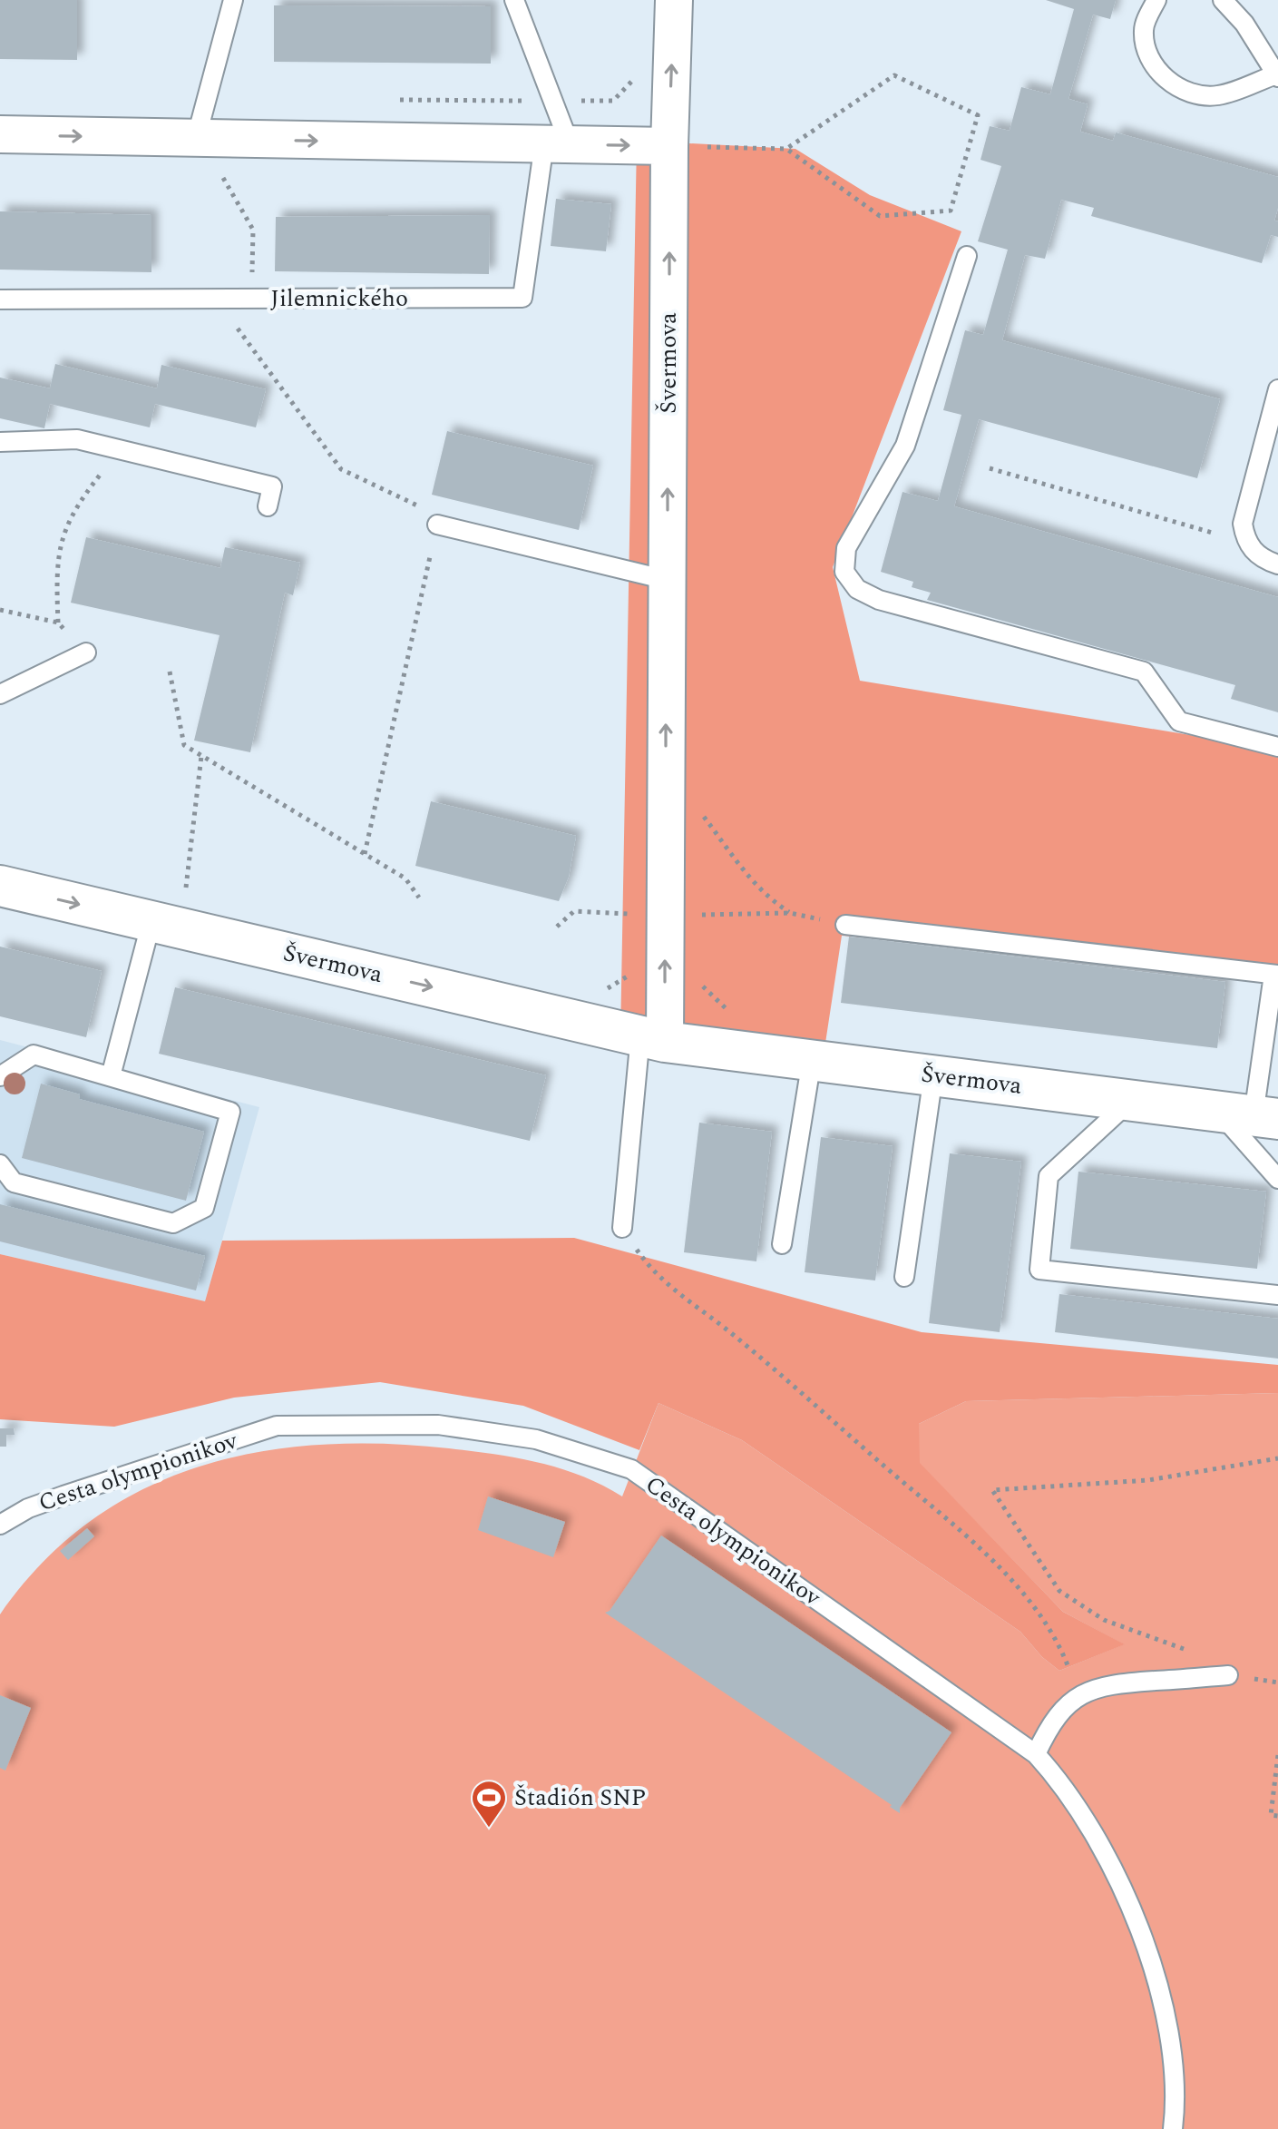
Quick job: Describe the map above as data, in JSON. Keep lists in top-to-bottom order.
{
  "streets": {
    "street": ["Švermova"],
    "lane": ["Jilemnického", "Cesta olympionikov"]
  },
  "places": {
    "sports": ["Štadión SNP"]
  }
}
